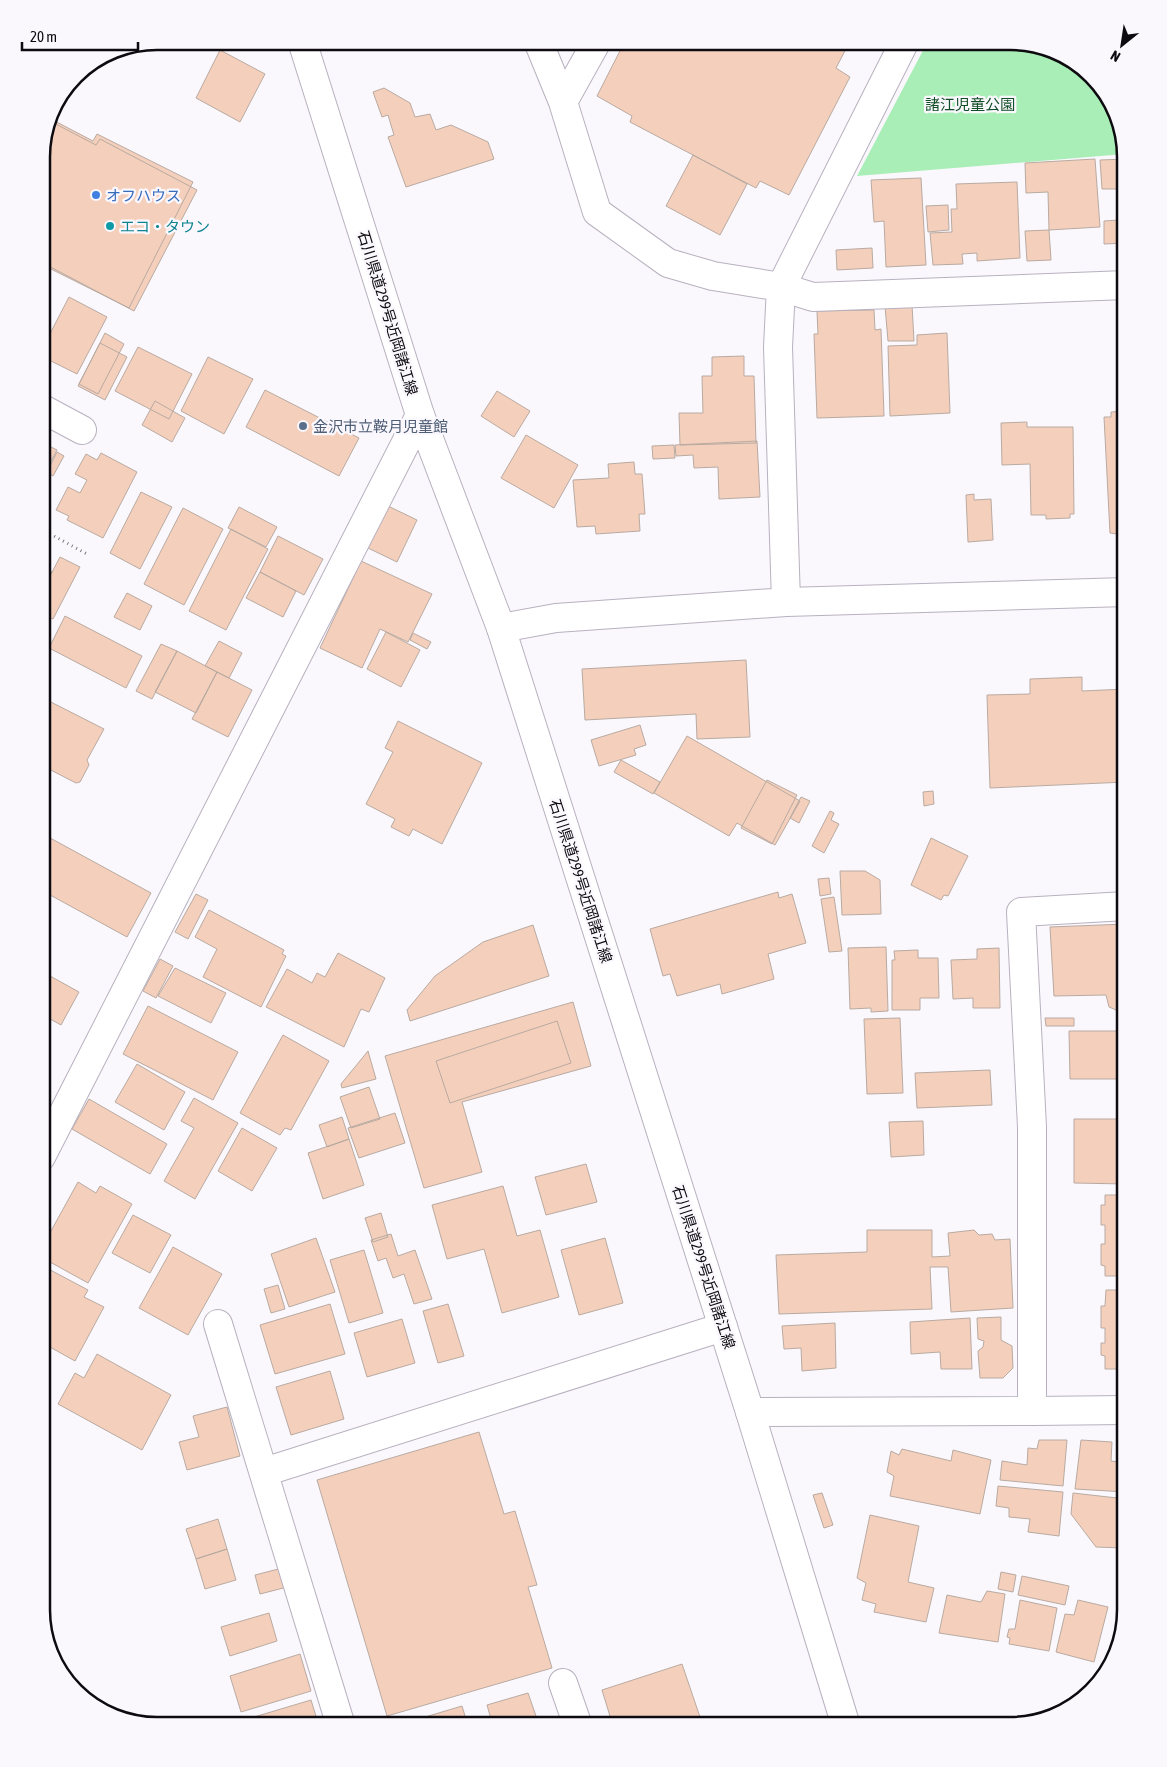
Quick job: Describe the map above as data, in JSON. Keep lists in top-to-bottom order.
{
  "streets": {
    "street": ["石川県道299号近岡諸江線"]
  },
  "parks": ["諸江児童公園"],
  "places": ["オフハウス", "エコ・タウン", "金沢市立鞍月児童館"],
  "scale_bar": "20 m",
  "north": "bottom left"
}
